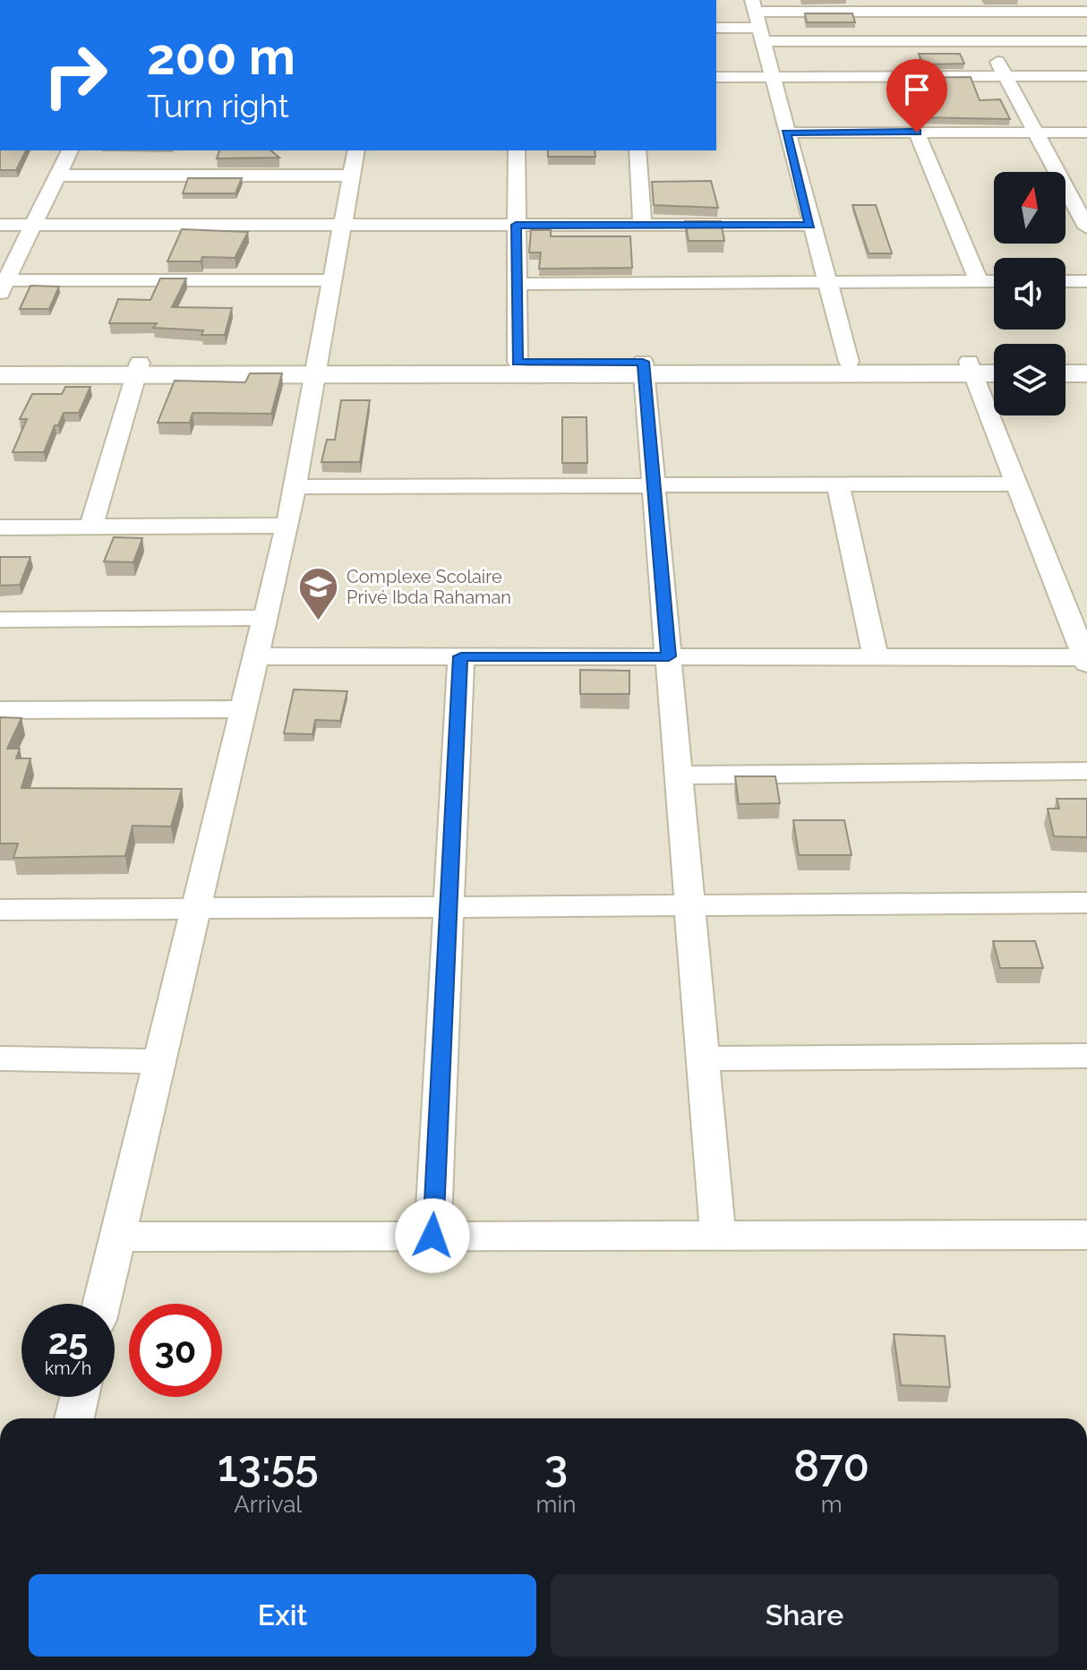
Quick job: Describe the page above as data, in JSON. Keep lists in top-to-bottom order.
{
  "places": {
    "school or university": ["Complexe Scolaire Privé Ibda Rahaman"]
  },
  "north": "top",
  "page": {
    "turn": ["200 m", "Turn right"],
    "speed": "25 km/h",
    "limit": "30",
    "eta": [
      "13:55",
      "Arrival",
      "3",
      "min",
      "870",
      "m"
    ],
    "buttons": ["Exit", "Share"]
  }
}
